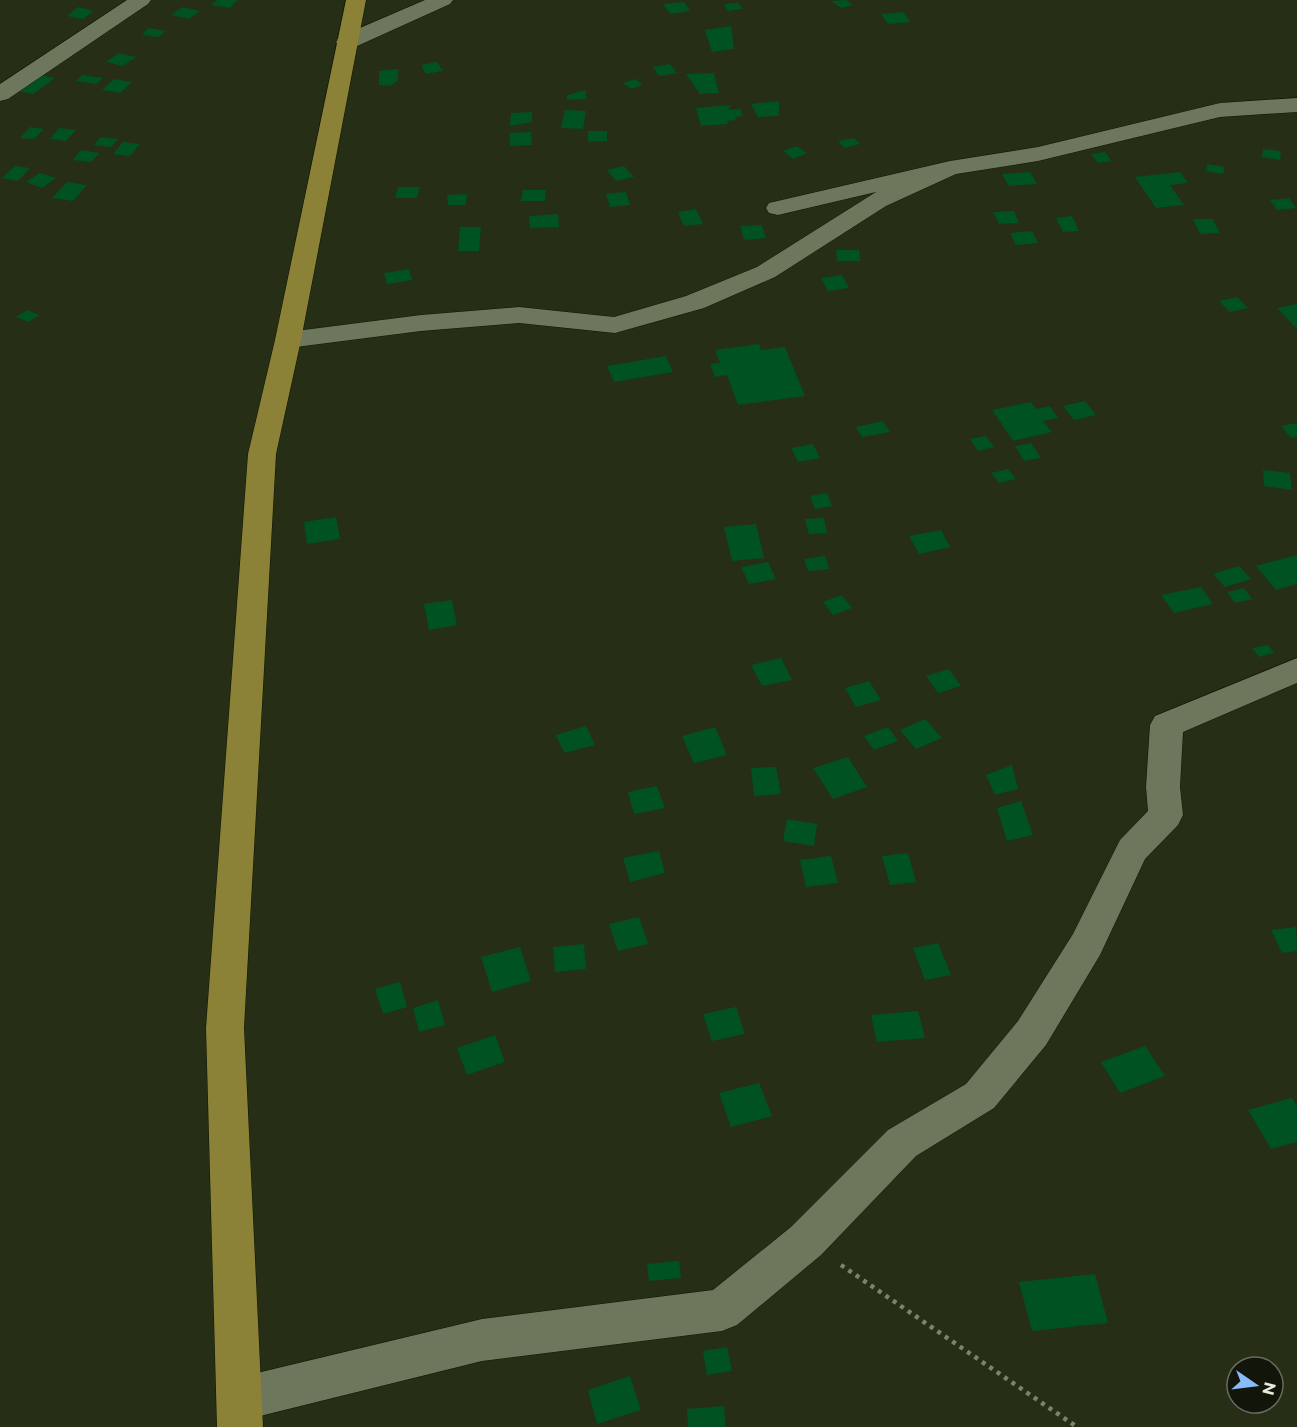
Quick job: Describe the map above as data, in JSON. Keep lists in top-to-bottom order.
{
  "north": "right"
}
